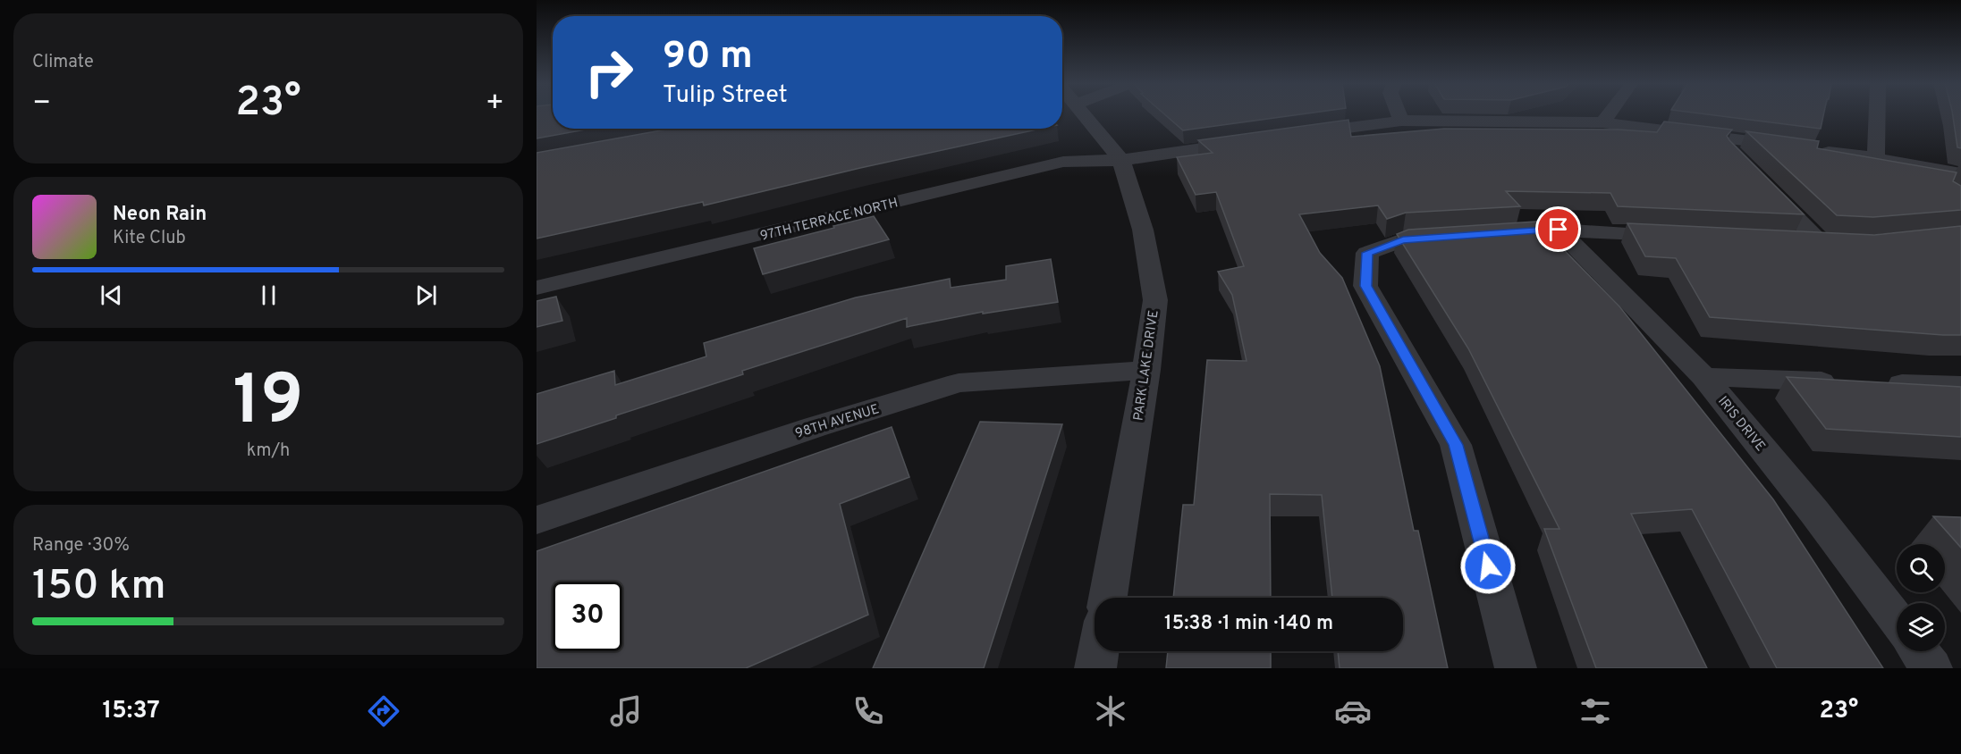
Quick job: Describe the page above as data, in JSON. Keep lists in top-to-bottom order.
{
  "streets": {
    "street": [
      "97TH TERRACE NORTH",
      "PARK LAKE DRIVE",
      "98TH AVENUE",
      "IRIS DRIVE"
    ]
  },
  "crossings": [
    ["97TH TERRACE NORTH", "PARK LAKE DRIVE"],
    ["PARK LAKE DRIVE", "98TH AVENUE"]
  ],
  "page": {
    "tile": [
      "Climate",
      ["19", "km/h"],
      ["Range · 30%", "150 km"]
    ],
    "turn": ["90 m", "Tulip Street"],
    "heat": ["−", "23°", "+"],
    "song": ["Neon Rain", "Kite Club"],
    "limit": "30",
    "trip": "15:38 · 1 min · 140 m",
    "tabs": ["15:37", "23°"]
  }
}
